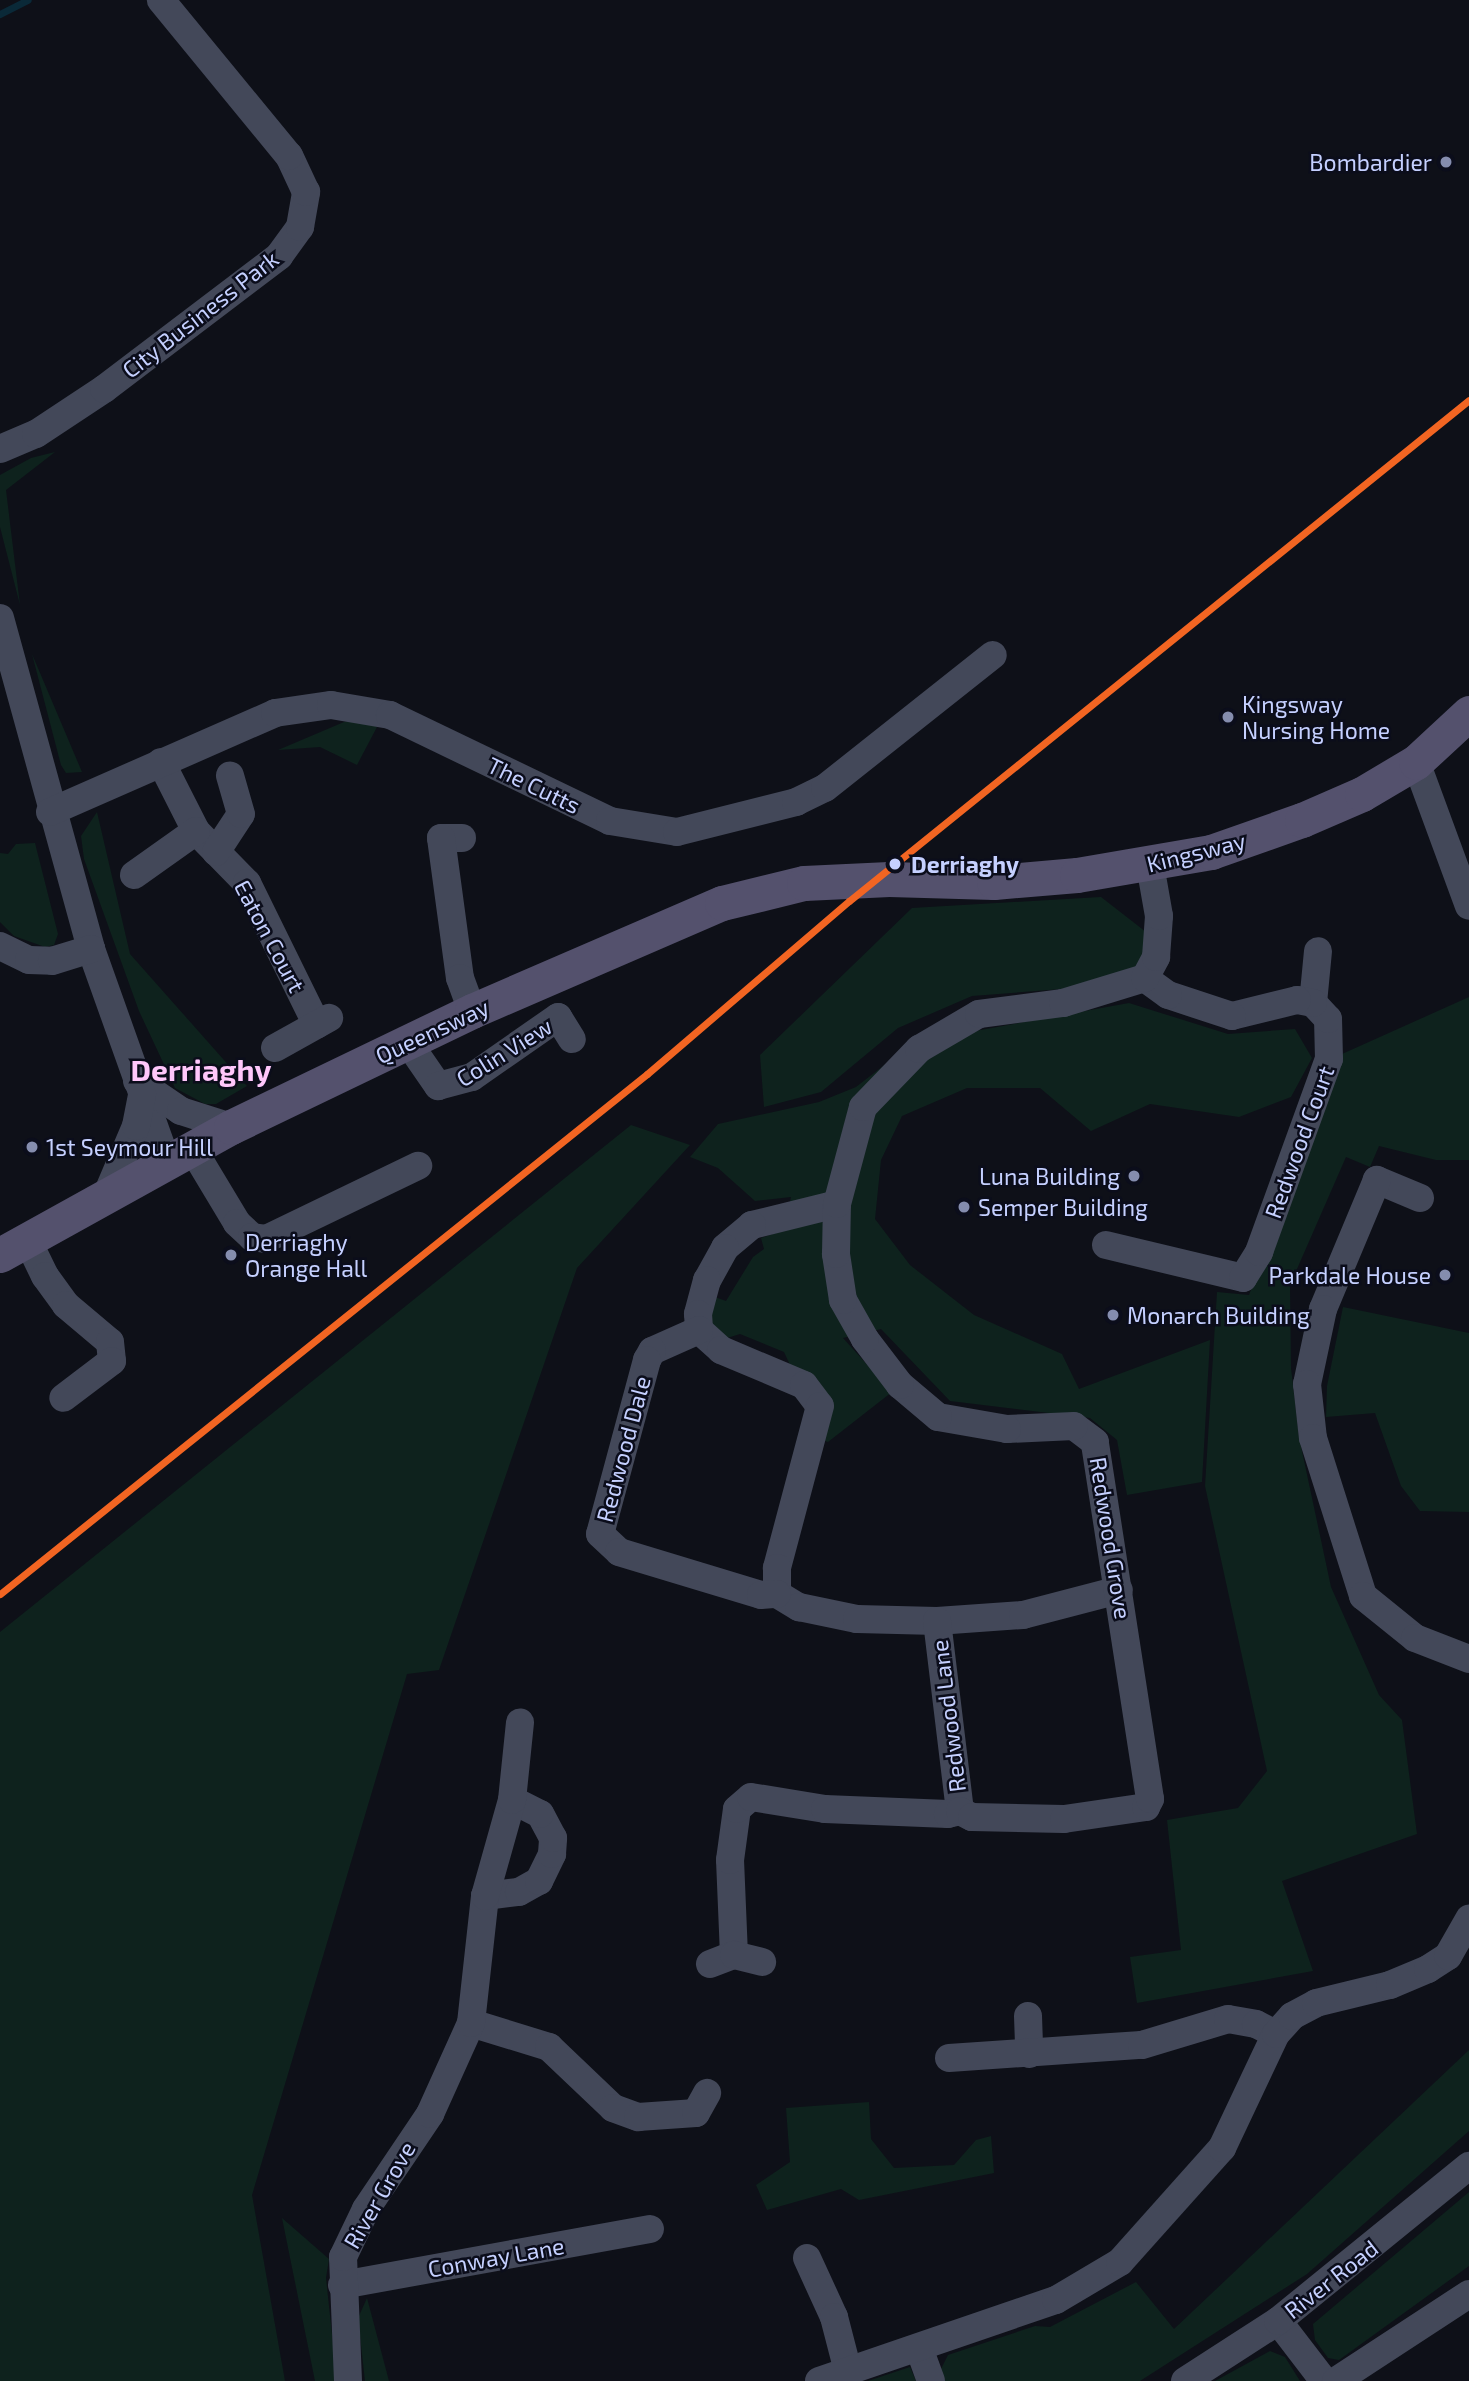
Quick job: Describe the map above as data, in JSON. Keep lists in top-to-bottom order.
{
  "streets": {
    "main road": ["Kingsway", "Queensway"],
    "street": [
      "City Business Park",
      "The Cutts",
      "Eaton Court",
      "Colin View",
      "Redwood Court",
      "Redwood Dale",
      "Redwood Grove",
      "Redwood Lane",
      "River Grove",
      "Conway Lane",
      "River Road"
    ]
  },
  "crossings": [
    ["The Cutts", "Eaton Court"],
    ["Kingsway", "Queensway"],
    ["Queensway", "Colin View"],
    ["Redwood Dale", "Redwood Grove"],
    ["Redwood Dale", "Redwood Lane"],
    ["Redwood Grove", "Redwood Lane"],
    ["River Grove", "Conway Lane"]
  ],
  "districts": ["Derriaghy"],
  "places": [
    "Bombardier",
    "Kingsway Nursing Home",
    "Derriaghy",
    "1st Seymour Hill",
    "Luna Building",
    "Semper Building",
    "Derriaghy Orange Hall",
    "Parkdale House",
    "Monarch Building"
  ]
}
